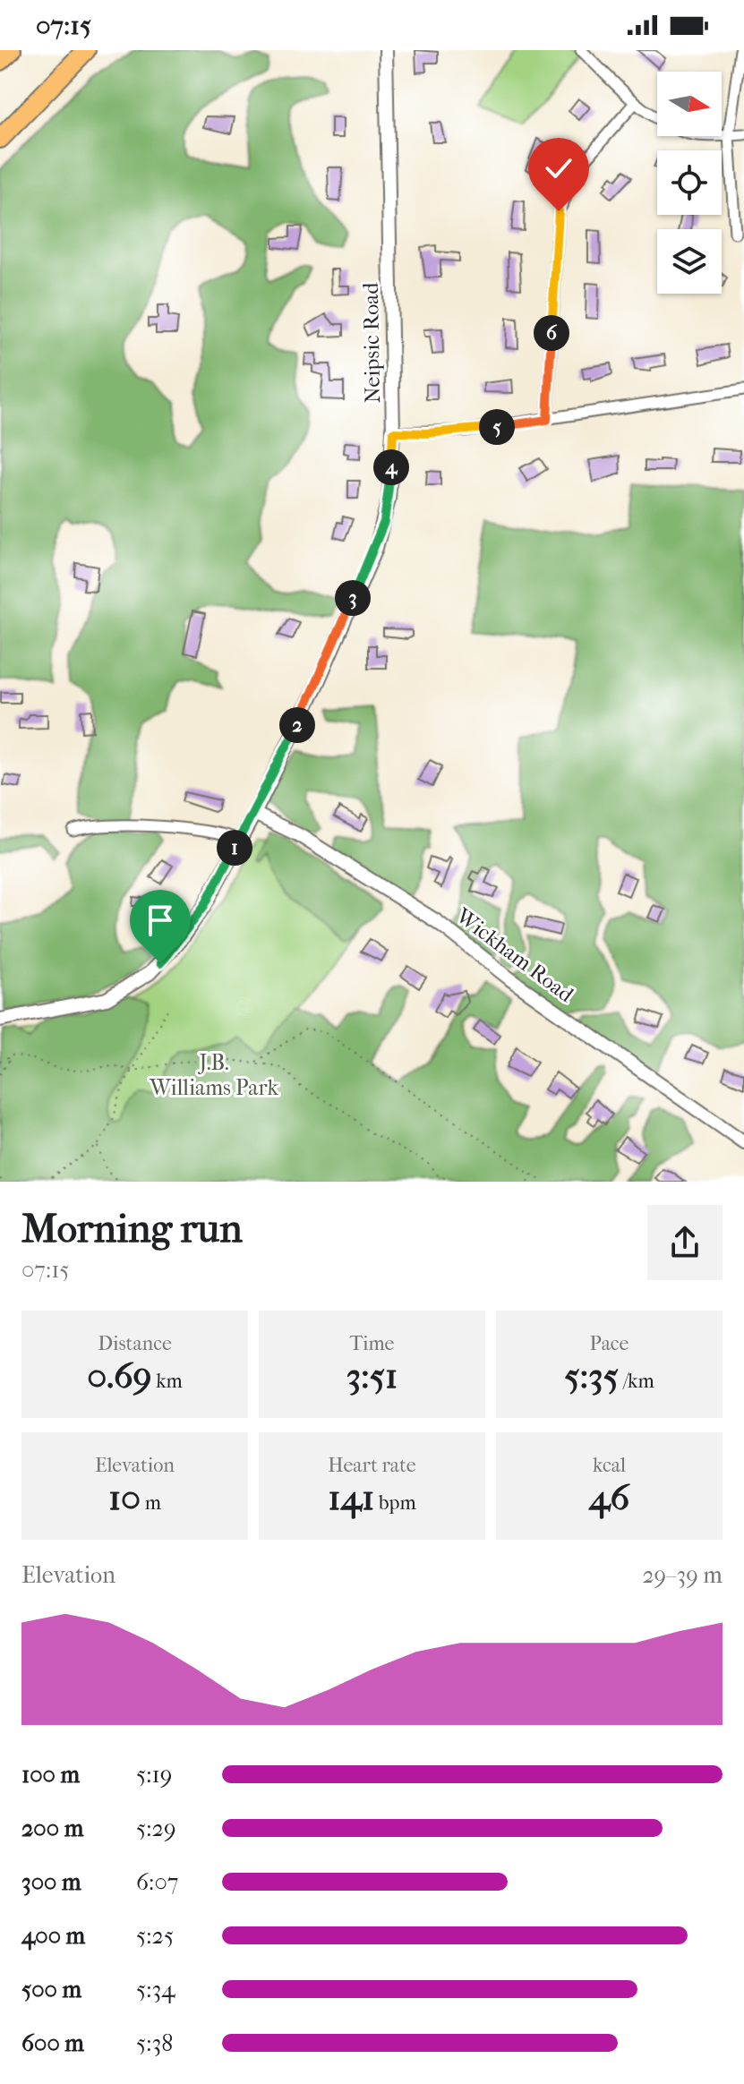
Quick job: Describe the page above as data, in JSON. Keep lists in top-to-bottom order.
{
  "streets": {
    "street": ["Neipsic Road", "Wickham Road"]
  },
  "crossings": [
    ["Neipsic Road", "Wickham Road"]
  ],
  "parks": ["J.B. Williams Park"],
  "north": "right",
  "page": {
    "status": "07:15",
    "pins": [
      "6",
      "5",
      "4",
      "3",
      "2",
      "1"
    ],
    "heading": ["Morning run", "07:15"],
    "stats": [
      ["Distance", "0.69 km"],
      ["Time", "3:51"],
      ["Pace", "5:35 /km"],
      ["Elevation", "10 m"],
      ["Heart rate", "141 bpm"],
      ["kcal", "46"]
    ],
    "chart": ["Elevation", "29–39 m"],
    "list": [
      {
        "name": "100 m",
        "note": "5:19"
      },
      {
        "name": "200 m",
        "note": "5:29"
      },
      {
        "name": "300 m",
        "note": "6:07"
      },
      {
        "name": "400 m",
        "note": "5:25"
      },
      {
        "name": "500 m",
        "note": "5:34"
      },
      {
        "name": "600 m",
        "note": "5:38"
      }
    ]
  }
}
